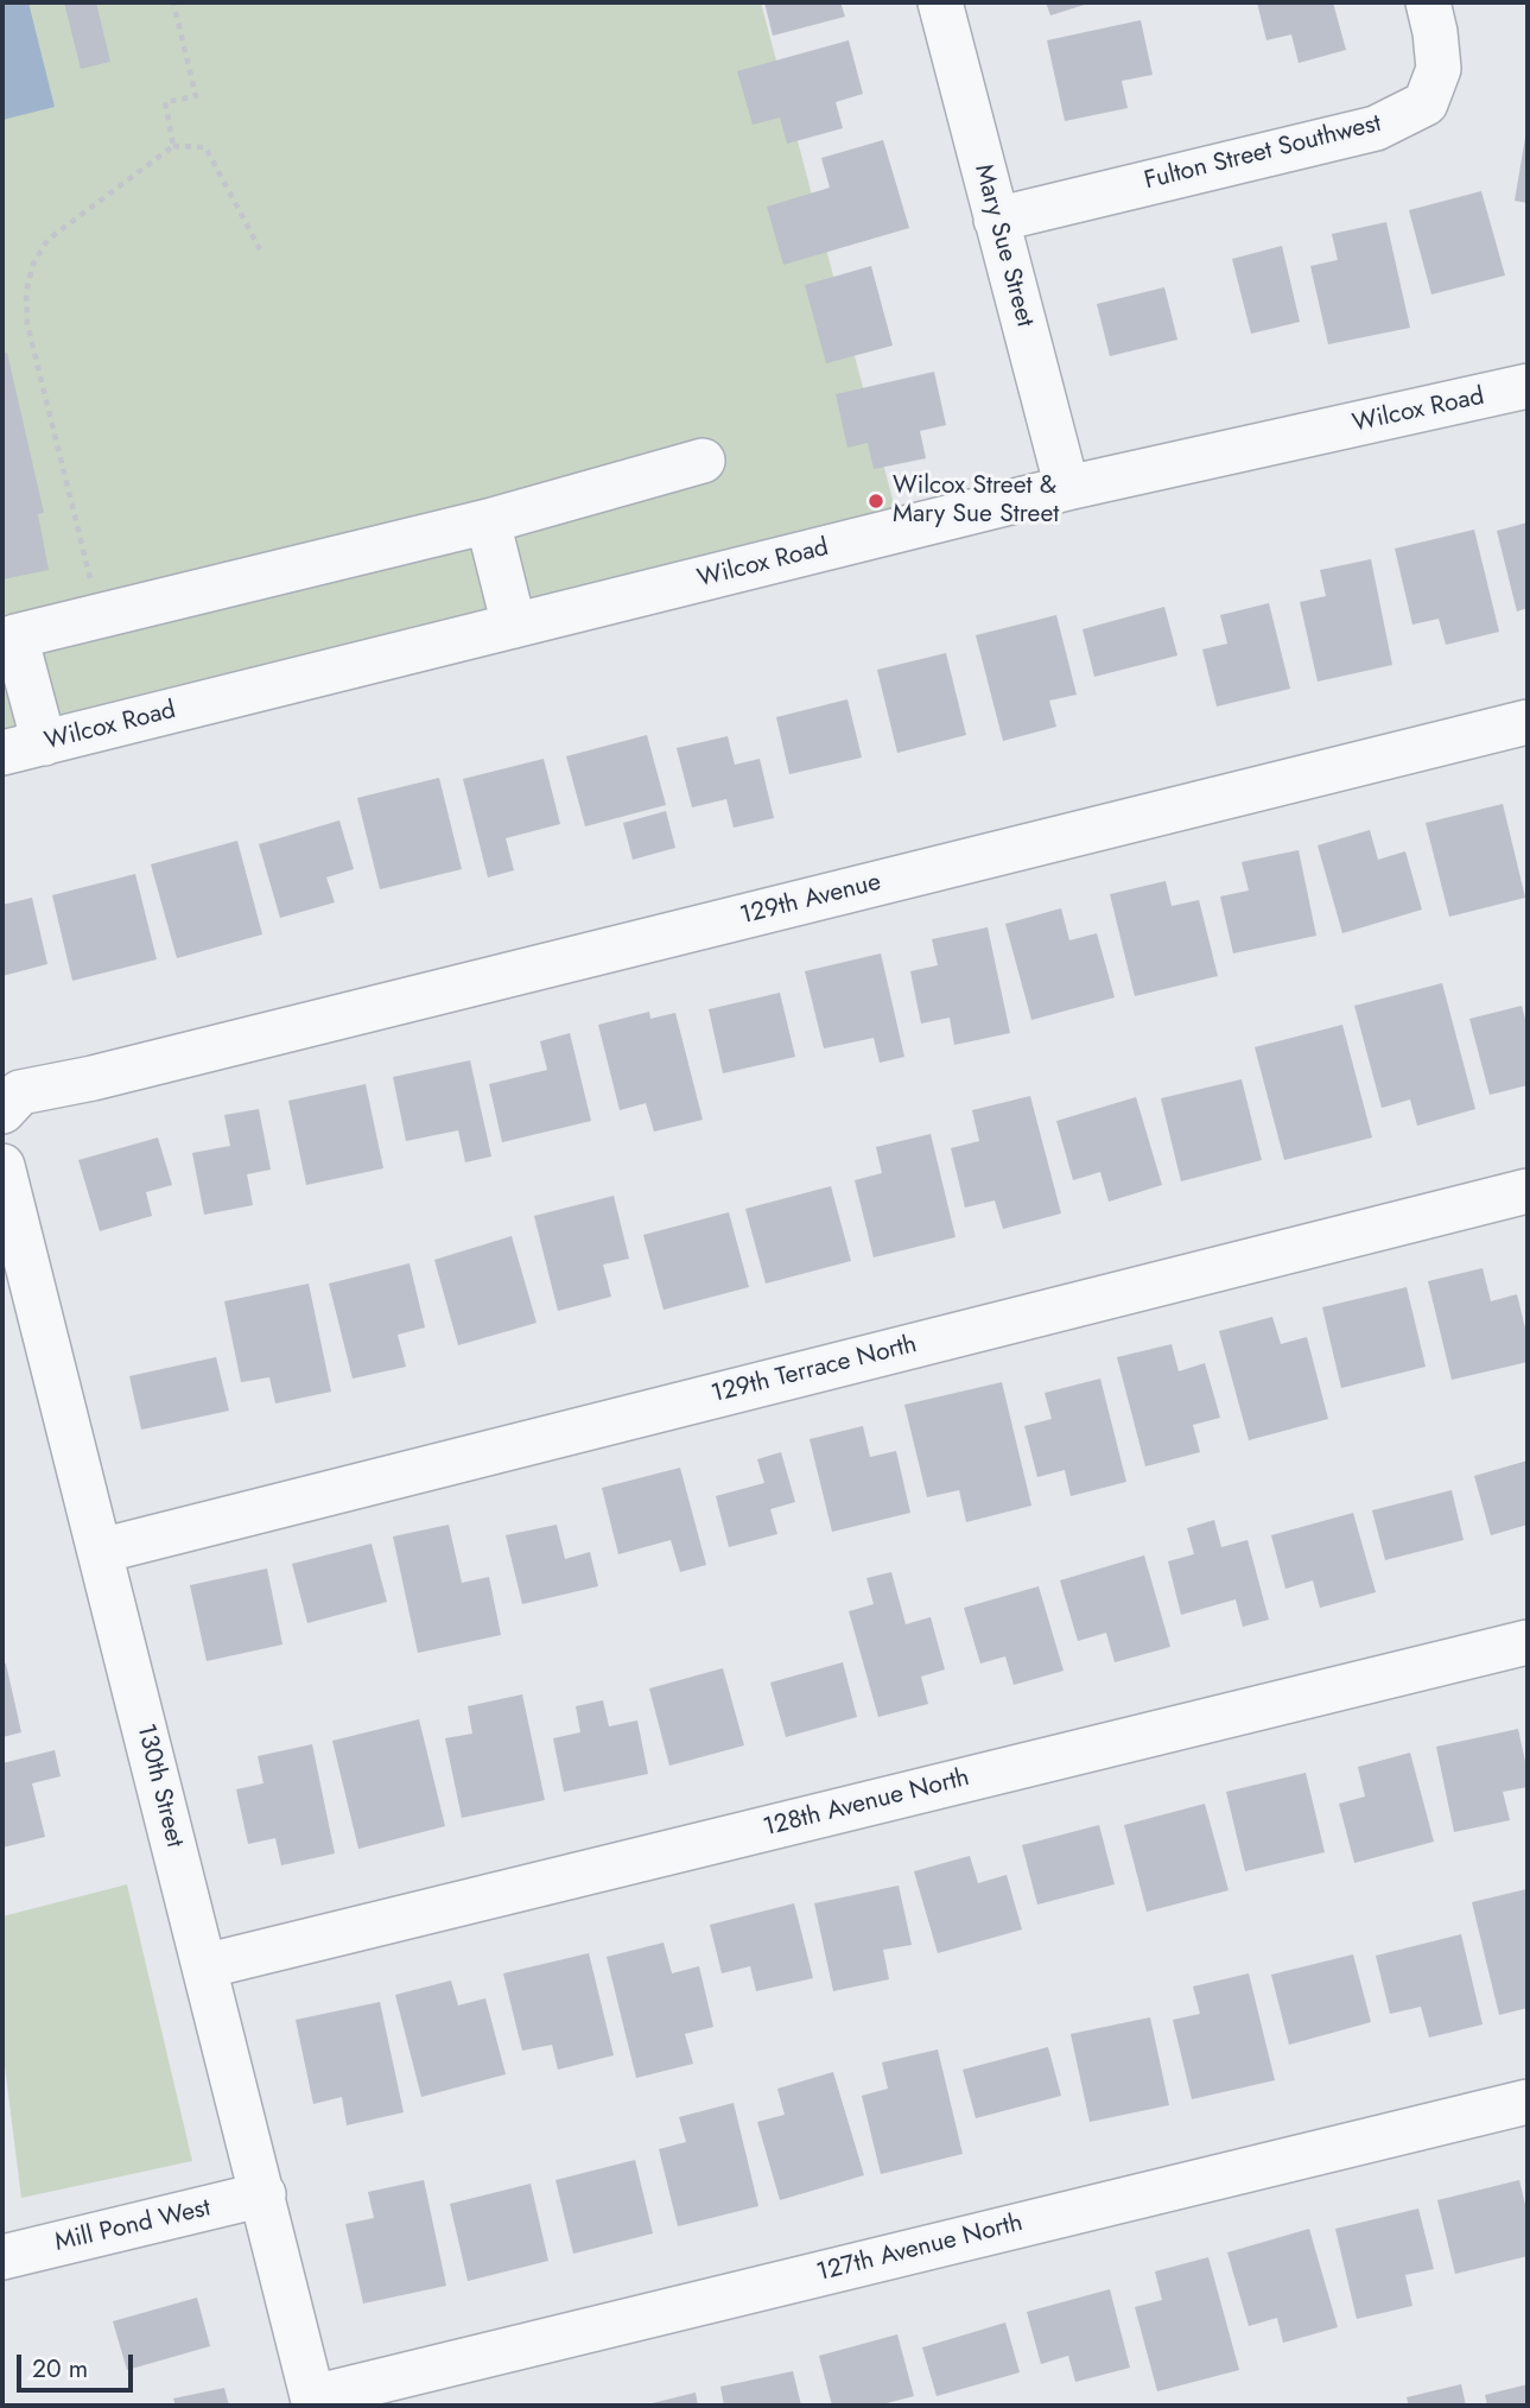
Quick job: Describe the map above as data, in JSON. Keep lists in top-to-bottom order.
{
  "streets": {
    "street": [
      "Fulton Street Southwest",
      "Mary Sue Street",
      "Wilcox Road",
      "129th Avenue",
      "129th Terrace North",
      "130th Street",
      "128th Avenue North",
      "Mill Pond West",
      "127th Avenue North"
    ]
  },
  "crossings": [
    ["Fulton Street Southwest", "Mary Sue Street"],
    ["Mary Sue Street", "Wilcox Road"],
    ["129th Terrace North", "130th Street"],
    ["130th Street", "128th Avenue North"],
    ["130th Street", "Mill Pond West"],
    ["130th Street", "127th Avenue North"]
  ],
  "places": ["Wilcox Street & Mary Sue Street"],
  "scale_bar": "20 m"
}
